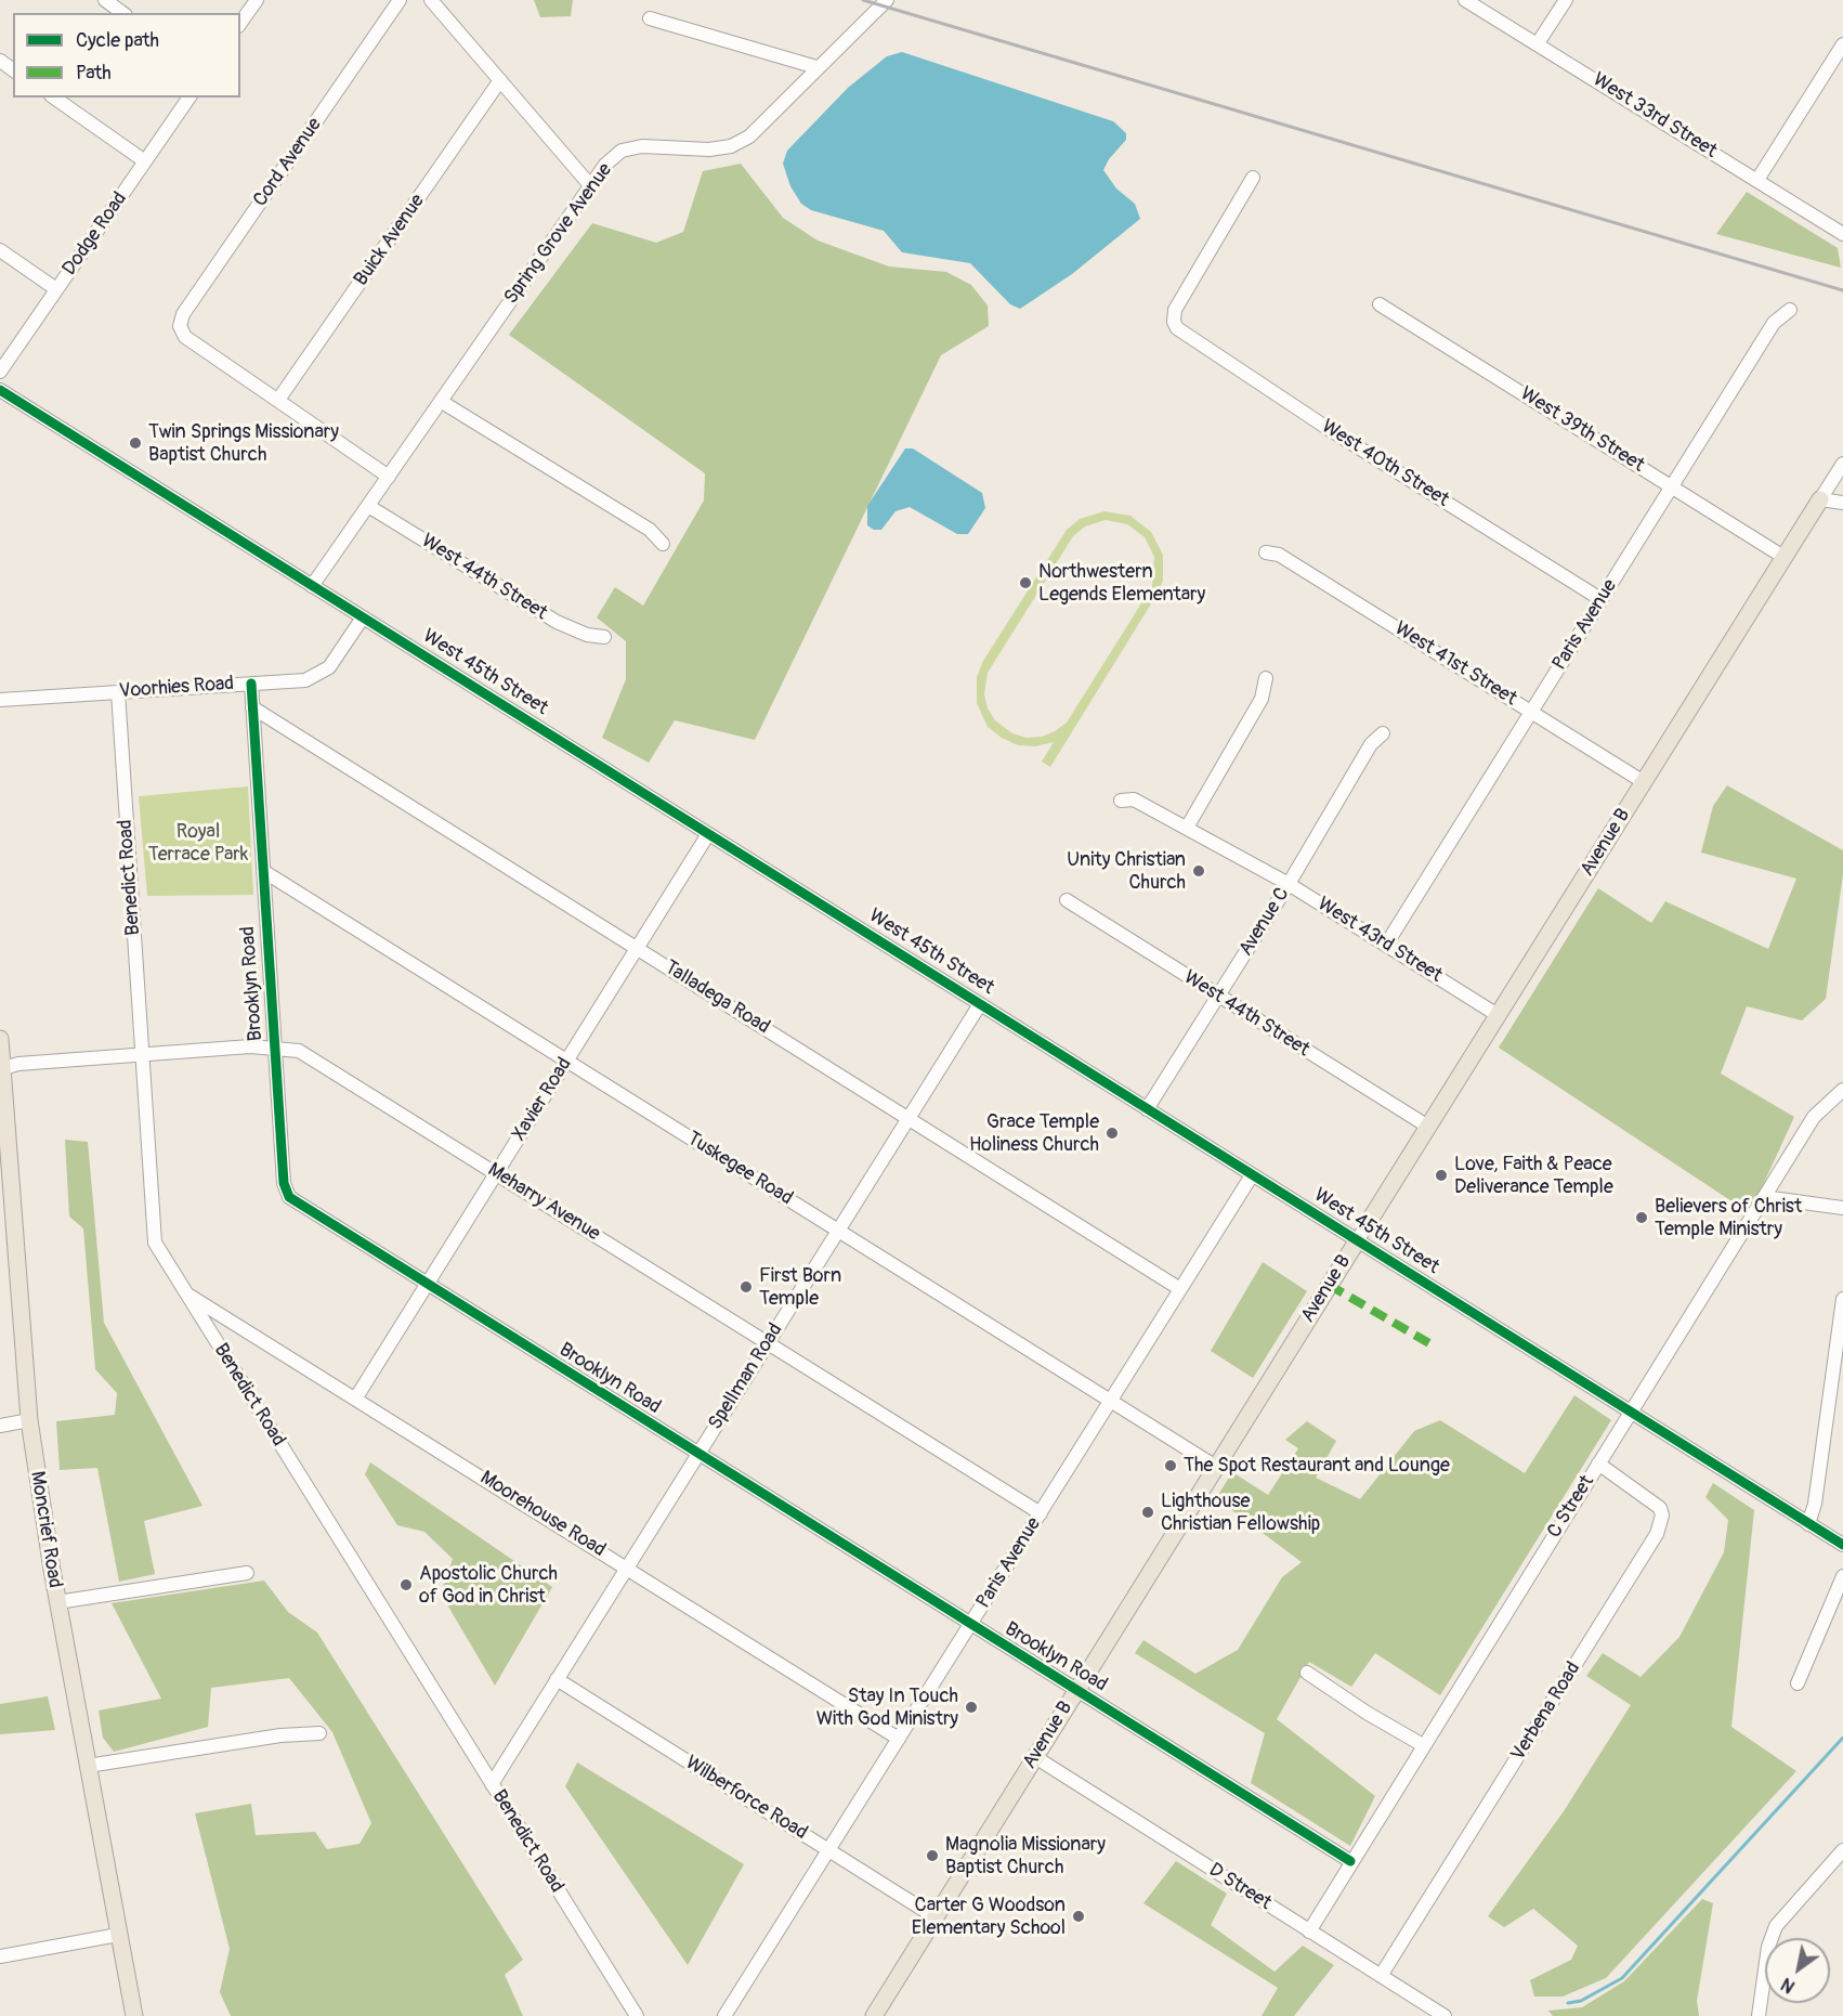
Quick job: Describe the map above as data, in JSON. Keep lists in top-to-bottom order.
{
  "streets": {
    "main road": ["Avenue B", "Moncrief Road"],
    "street": [
      "West 33rd Street",
      "Cord Avenue",
      "Dodge Road",
      "Spring Grove Avenue",
      "Buick Avenue",
      "West 39th Street",
      "West 40th Street",
      "West 44th Street",
      "Paris Avenue",
      "West 41st Street",
      "West 45th Street",
      "Voorhies Road",
      "Benedict Road",
      "Avenue C",
      "West 43rd Street",
      "Brooklyn Road",
      "Talladega Road",
      "Xavier Road",
      "Tuskegee Road",
      "Meharry Avenue",
      "Spellman Road",
      "C Street",
      "Moorehouse Road",
      "Verbena Road",
      "Wilberforce Road",
      "D Street"
    ]
  },
  "crossings": [
    ["Cord Avenue", "Buick Avenue"],
    ["Spring Grove Avenue", "West 44th Street"],
    ["Spring Grove Avenue", "West 45th Street"],
    ["West 39th Street", "Paris Avenue"],
    ["West 39th Street", "Avenue B"],
    ["West 40th Street", "Paris Avenue"],
    ["West 44th Street", "Avenue B"],
    ["West 44th Street", "Avenue C"],
    ["Paris Avenue", "West 41st Street"],
    ["Paris Avenue", "West 45th Street"],
    ["Paris Avenue", "West 43rd Street"],
    ["Paris Avenue", "Brooklyn Road"],
    ["Paris Avenue", "Talladega Road"],
    ["Paris Avenue", "Tuskegee Road"],
    ["Paris Avenue", "Meharry Avenue"],
    ["Paris Avenue", "Moorehouse Road"],
    ["Paris Avenue", "Wilberforce Road"],
    ["West 41st Street", "Avenue B"],
    ["West 45th Street", "Voorhies Road"],
    ["West 45th Street", "Avenue B"],
    ["West 45th Street", "Avenue C"],
    ["West 45th Street", "Xavier Road"],
    ["West 45th Street", "Spellman Road"],
    ["West 45th Street", "C Street"],
    ["Voorhies Road", "Benedict Road"],
    ["Voorhies Road", "Brooklyn Road"],
    ["Avenue B", "West 43rd Street"],
    ["Avenue B", "Brooklyn Road"],
    ["Avenue B", "Tuskegee Road"],
    ["Avenue B", "Wilberforce Road"],
    ["Avenue B", "D Street"],
    ["Benedict Road", "Meharry Avenue"],
    ["Benedict Road", "Spellman Road"],
    ["Benedict Road", "Moorehouse Road"],
    ["Avenue C", "West 43rd Street"],
    ["Brooklyn Road", "Talladega Road"],
    ["Brooklyn Road", "Xavier Road"],
    ["Brooklyn Road", "Tuskegee Road"],
    ["Brooklyn Road", "Meharry Avenue"],
    ["Brooklyn Road", "Spellman Road"],
    ["Brooklyn Road", "C Street"],
    ["Talladega Road", "Xavier Road"],
    ["Talladega Road", "Spellman Road"],
    ["Xavier Road", "Tuskegee Road"],
    ["Xavier Road", "Meharry Avenue"],
    ["Xavier Road", "Moorehouse Road"],
    ["Tuskegee Road", "Spellman Road"],
    ["Meharry Avenue", "Spellman Road"],
    ["Meharry Avenue", "Moncrief Road"],
    ["Spellman Road", "Moorehouse Road"],
    ["Spellman Road", "Wilberforce Road"],
    ["C Street", "Verbena Road"],
    ["C Street", "D Street"],
    ["Verbena Road", "D Street"]
  ],
  "parks": ["Royal Terrace Park"],
  "places": [
    "Twin Springs Missionary Baptist Church",
    "Northwestern Legends Elementary",
    "Unity Christian Church",
    "Grace Temple Holiness Church",
    "Love, Faith & Peace Deliverance Temple",
    "Believers of Christ Temple Ministry",
    "First Born Temple",
    "The Spot Restaurant and Lounge",
    "Lighthouse Christian Fellowship",
    "Apostolic Church of God in Christ",
    "Stay In Touch With God Ministry",
    "Magnolia Missionary Baptist Church",
    "Carter G Woodson Elementary School"
  ],
  "legend": ["Cycle path", "Path"],
  "north": "bottom left"
}
